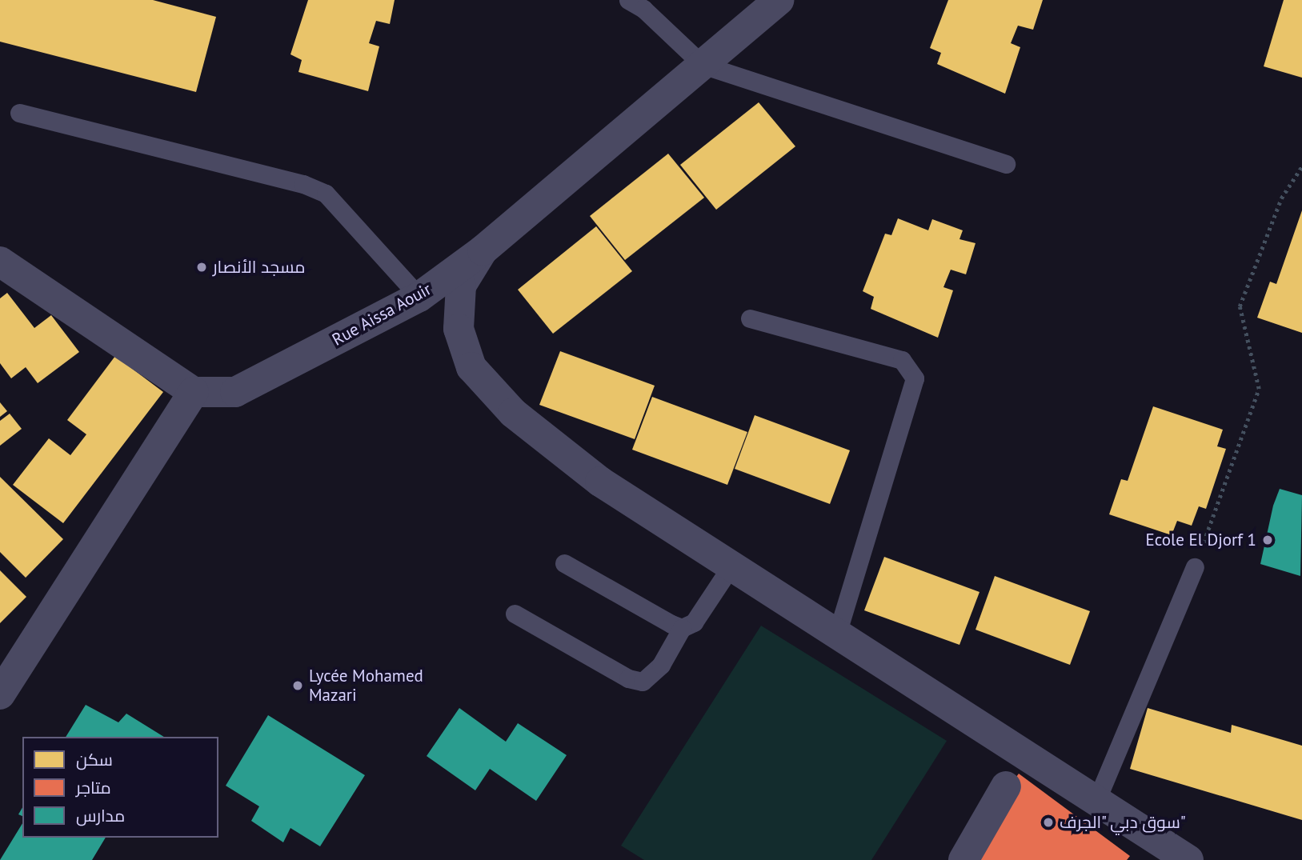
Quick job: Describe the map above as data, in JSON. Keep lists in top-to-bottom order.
{
  "streets": {
    "street": ["Rue Aissa Aouir"]
  },
  "places": [
    "مسجد الأنصار",
    "Ecole El Djorf 1",
    "Lycée Mohamed Mazari",
    "سوق دبي \"الجرف\""
  ],
  "legend": ["سكن", "متاجر", "مدارس"]
}
